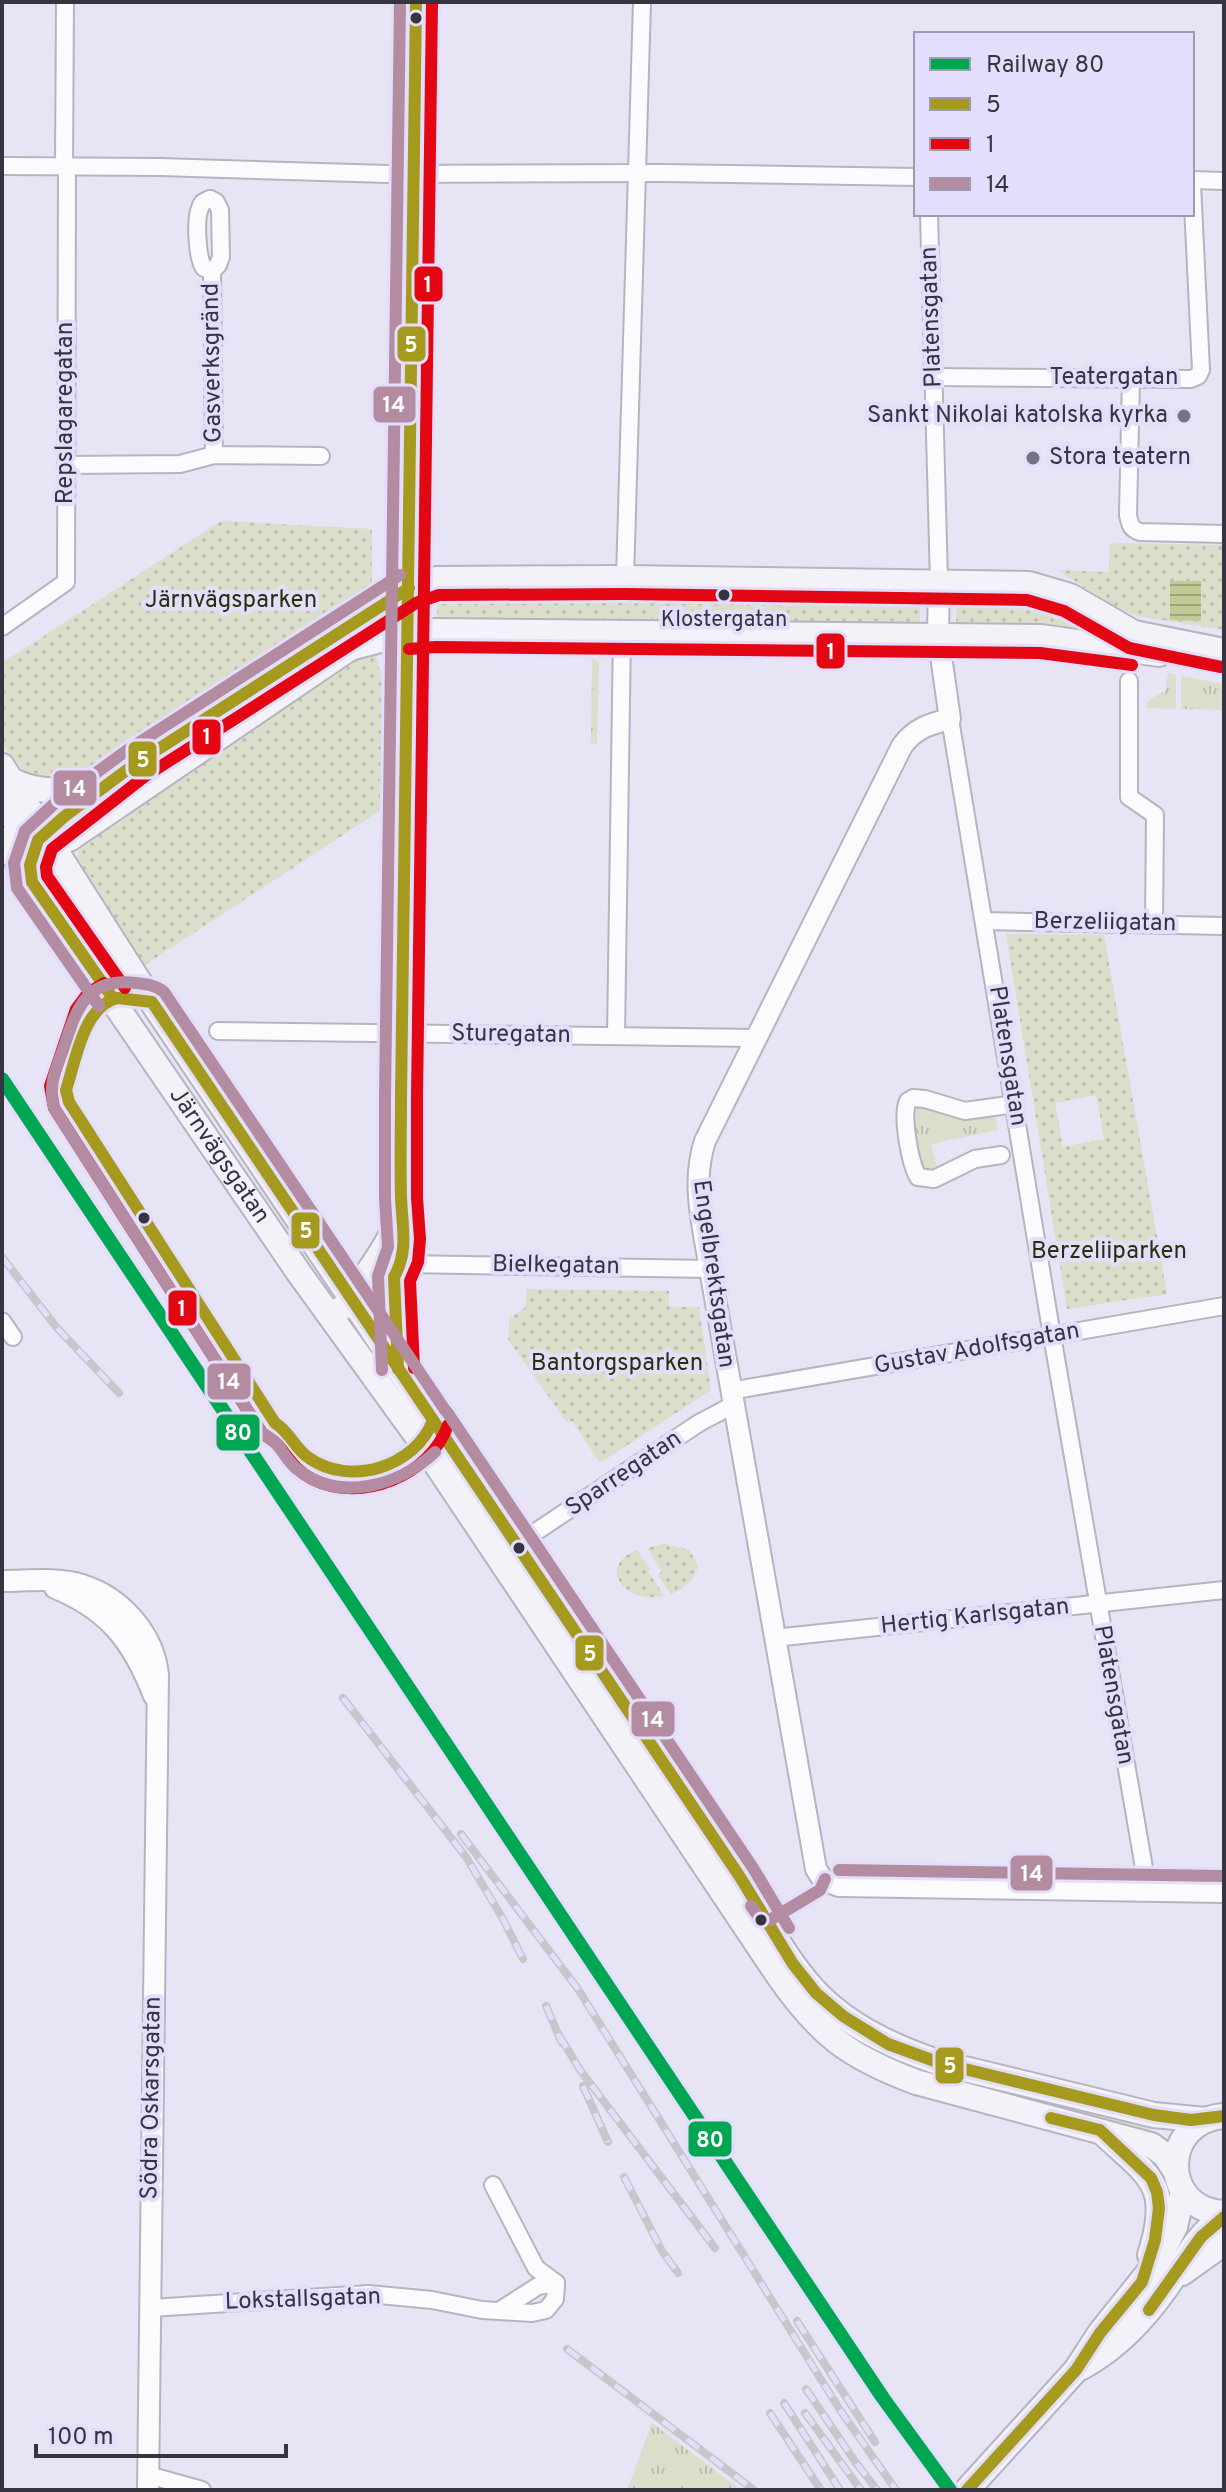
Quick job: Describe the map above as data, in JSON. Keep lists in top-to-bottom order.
{
  "streets": {
    "main road": ["Järnvägsgatan"],
    "street": [
      "Platensgatan",
      "Gasverksgränd",
      "Teatergatan",
      "Repslagaregatan",
      "Berzeliigatan",
      "Sturegatan",
      "Bielkegatan",
      "Engelbrektsgatan",
      "Gustav Adolfsgatan",
      "Sparregatan",
      "Hertig Karlsgatan",
      "Södra Oskarsgatan",
      "Lokstallsgatan"
    ]
  },
  "crossings": [
    ["Platensgatan", "Teatergatan"],
    ["Platensgatan", "Berzeliigatan"],
    ["Platensgatan", "Engelbrektsgatan"],
    ["Platensgatan", "Gustav Adolfsgatan"],
    ["Platensgatan", "Hertig Karlsgatan"],
    ["Gasverksgränd", "Repslagaregatan"],
    ["Sturegatan", "Engelbrektsgatan"],
    ["Järnvägsgatan", "Sparregatan"],
    ["Bielkegatan", "Engelbrektsgatan"],
    ["Engelbrektsgatan", "Gustav Adolfsgatan"],
    ["Engelbrektsgatan", "Sparregatan"],
    ["Engelbrektsgatan", "Hertig Karlsgatan"],
    ["Gustav Adolfsgatan", "Sparregatan"],
    ["Södra Oskarsgatan", "Lokstallsgatan"]
  ],
  "parks": ["Järnvägsparken", "Berzeliiparken", "Bantorgsparken"],
  "places": ["Sankt Nikolai katolska kyrka", "Stora teatern", "Klostergatan"],
  "lines": [
    "transit line 5",
    "transit line 1",
    "transit line 14",
    "rail line 80"
  ],
  "legend": [
    "Railway 80",
    "5",
    "1",
    "14"
  ],
  "scale_bar": "100 m"
}
